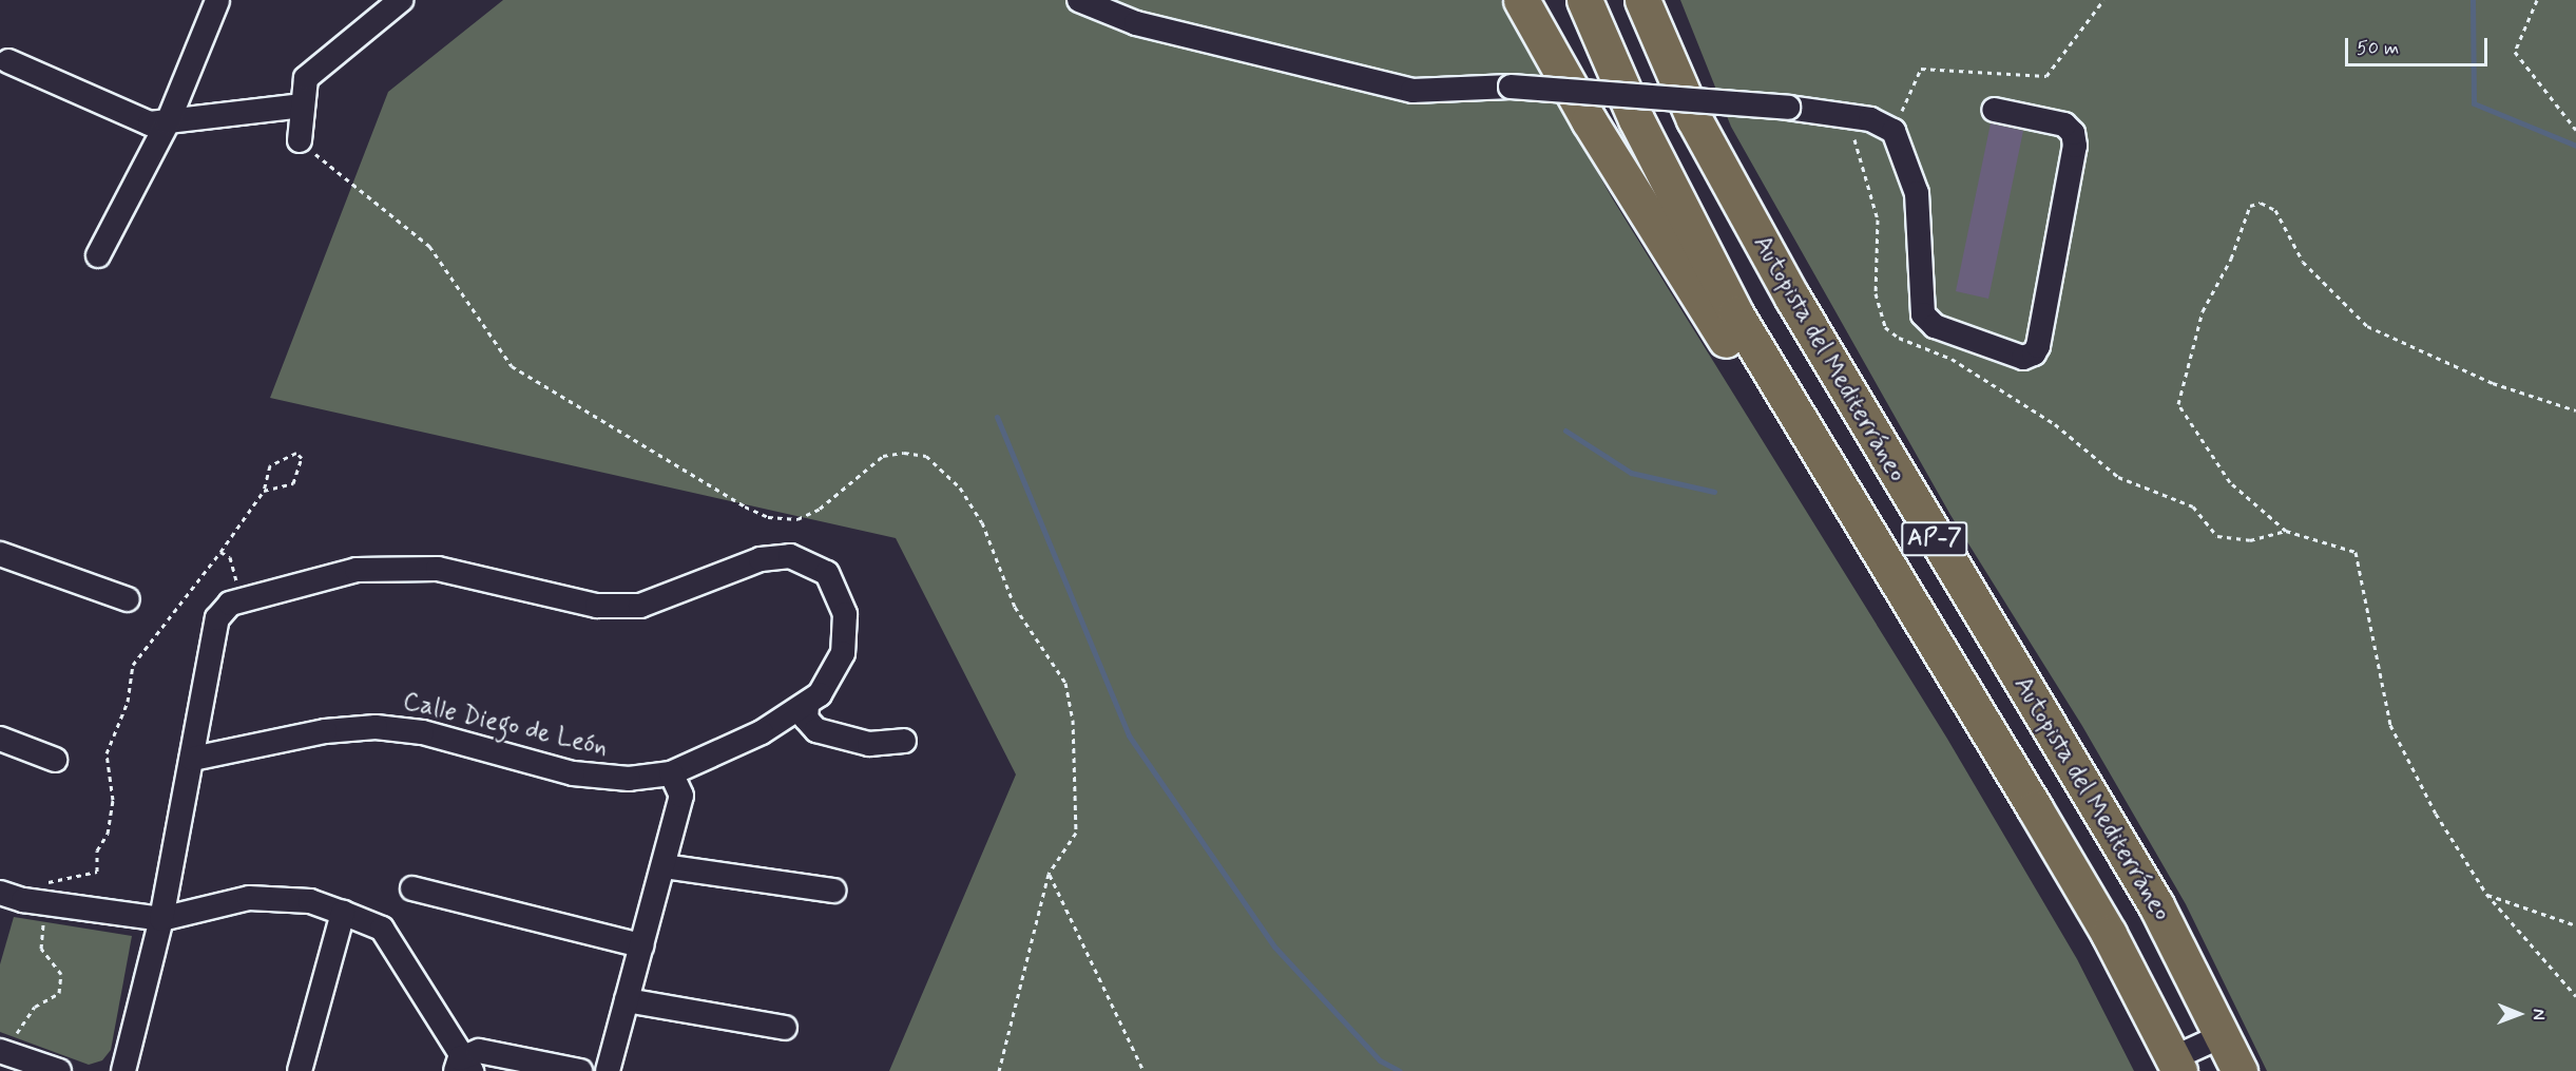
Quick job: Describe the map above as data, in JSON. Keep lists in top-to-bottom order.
{
  "streets": {
    "highway": ["Autopista del Mediterráneo", "AP-7"],
    "street": ["Calle Diego de León"]
  },
  "scale_bar": "50 m",
  "north": "right"
}
